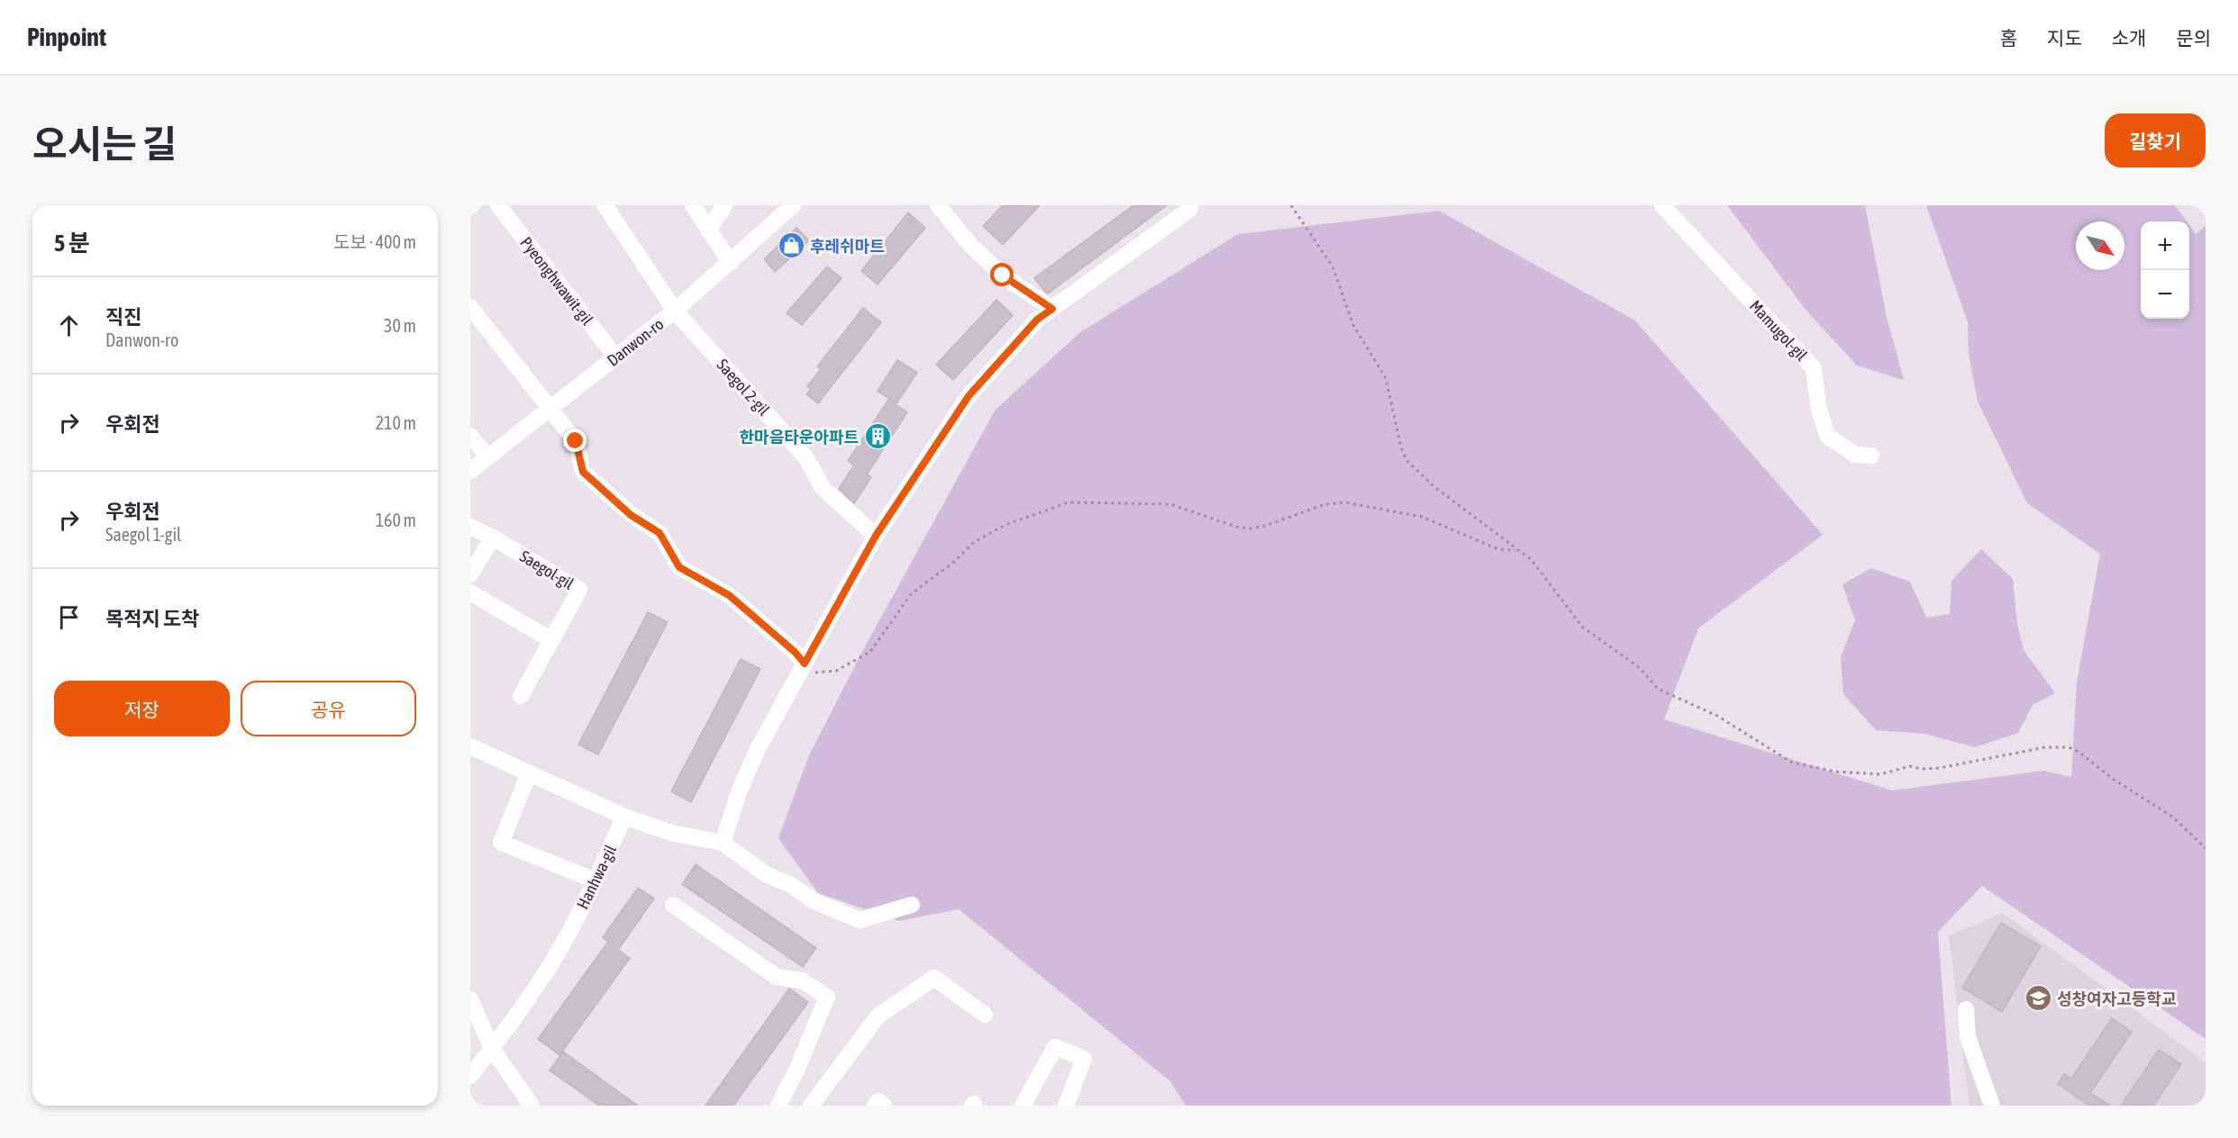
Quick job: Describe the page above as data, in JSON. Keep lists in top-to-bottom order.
{
  "streets": {
    "street": [
      "Pyeonghwawit-gil",
      "Mamugol-gil",
      "Danwon-ro",
      "Saegol 2-gil",
      "Saegol-gil",
      "Hanhwa-gil"
    ]
  },
  "crossings": [
    ["Pyeonghwawit-gil", "Danwon-ro"],
    ["Danwon-ro", "Saegol 2-gil"]
  ],
  "places": {
    "shop": ["후레쉬마트"],
    "building": ["한마음타운아파트"],
    "school or university": ["성창여자고등학교"]
  },
  "north": "bottom right",
  "page": {
    "header": "Pinpoint",
    "nav": [
      "홈",
      "지도",
      "소개",
      "문의"
    ],
    "title": "오시는 길",
    "buttons": [
      "길찾기",
      ["저장", "공유"]
    ],
    "heading": ["5 분", "도보 · 400 m"],
    "map_buttons": ["+", "−"],
    "list": [
      ["직진", "Danwon-ro", "30 m"],
      ["우회전", "210 m"],
      ["우회전", "Saegol 1-gil", "160 m"],
      "목적지 도착"
    ]
  }
}
